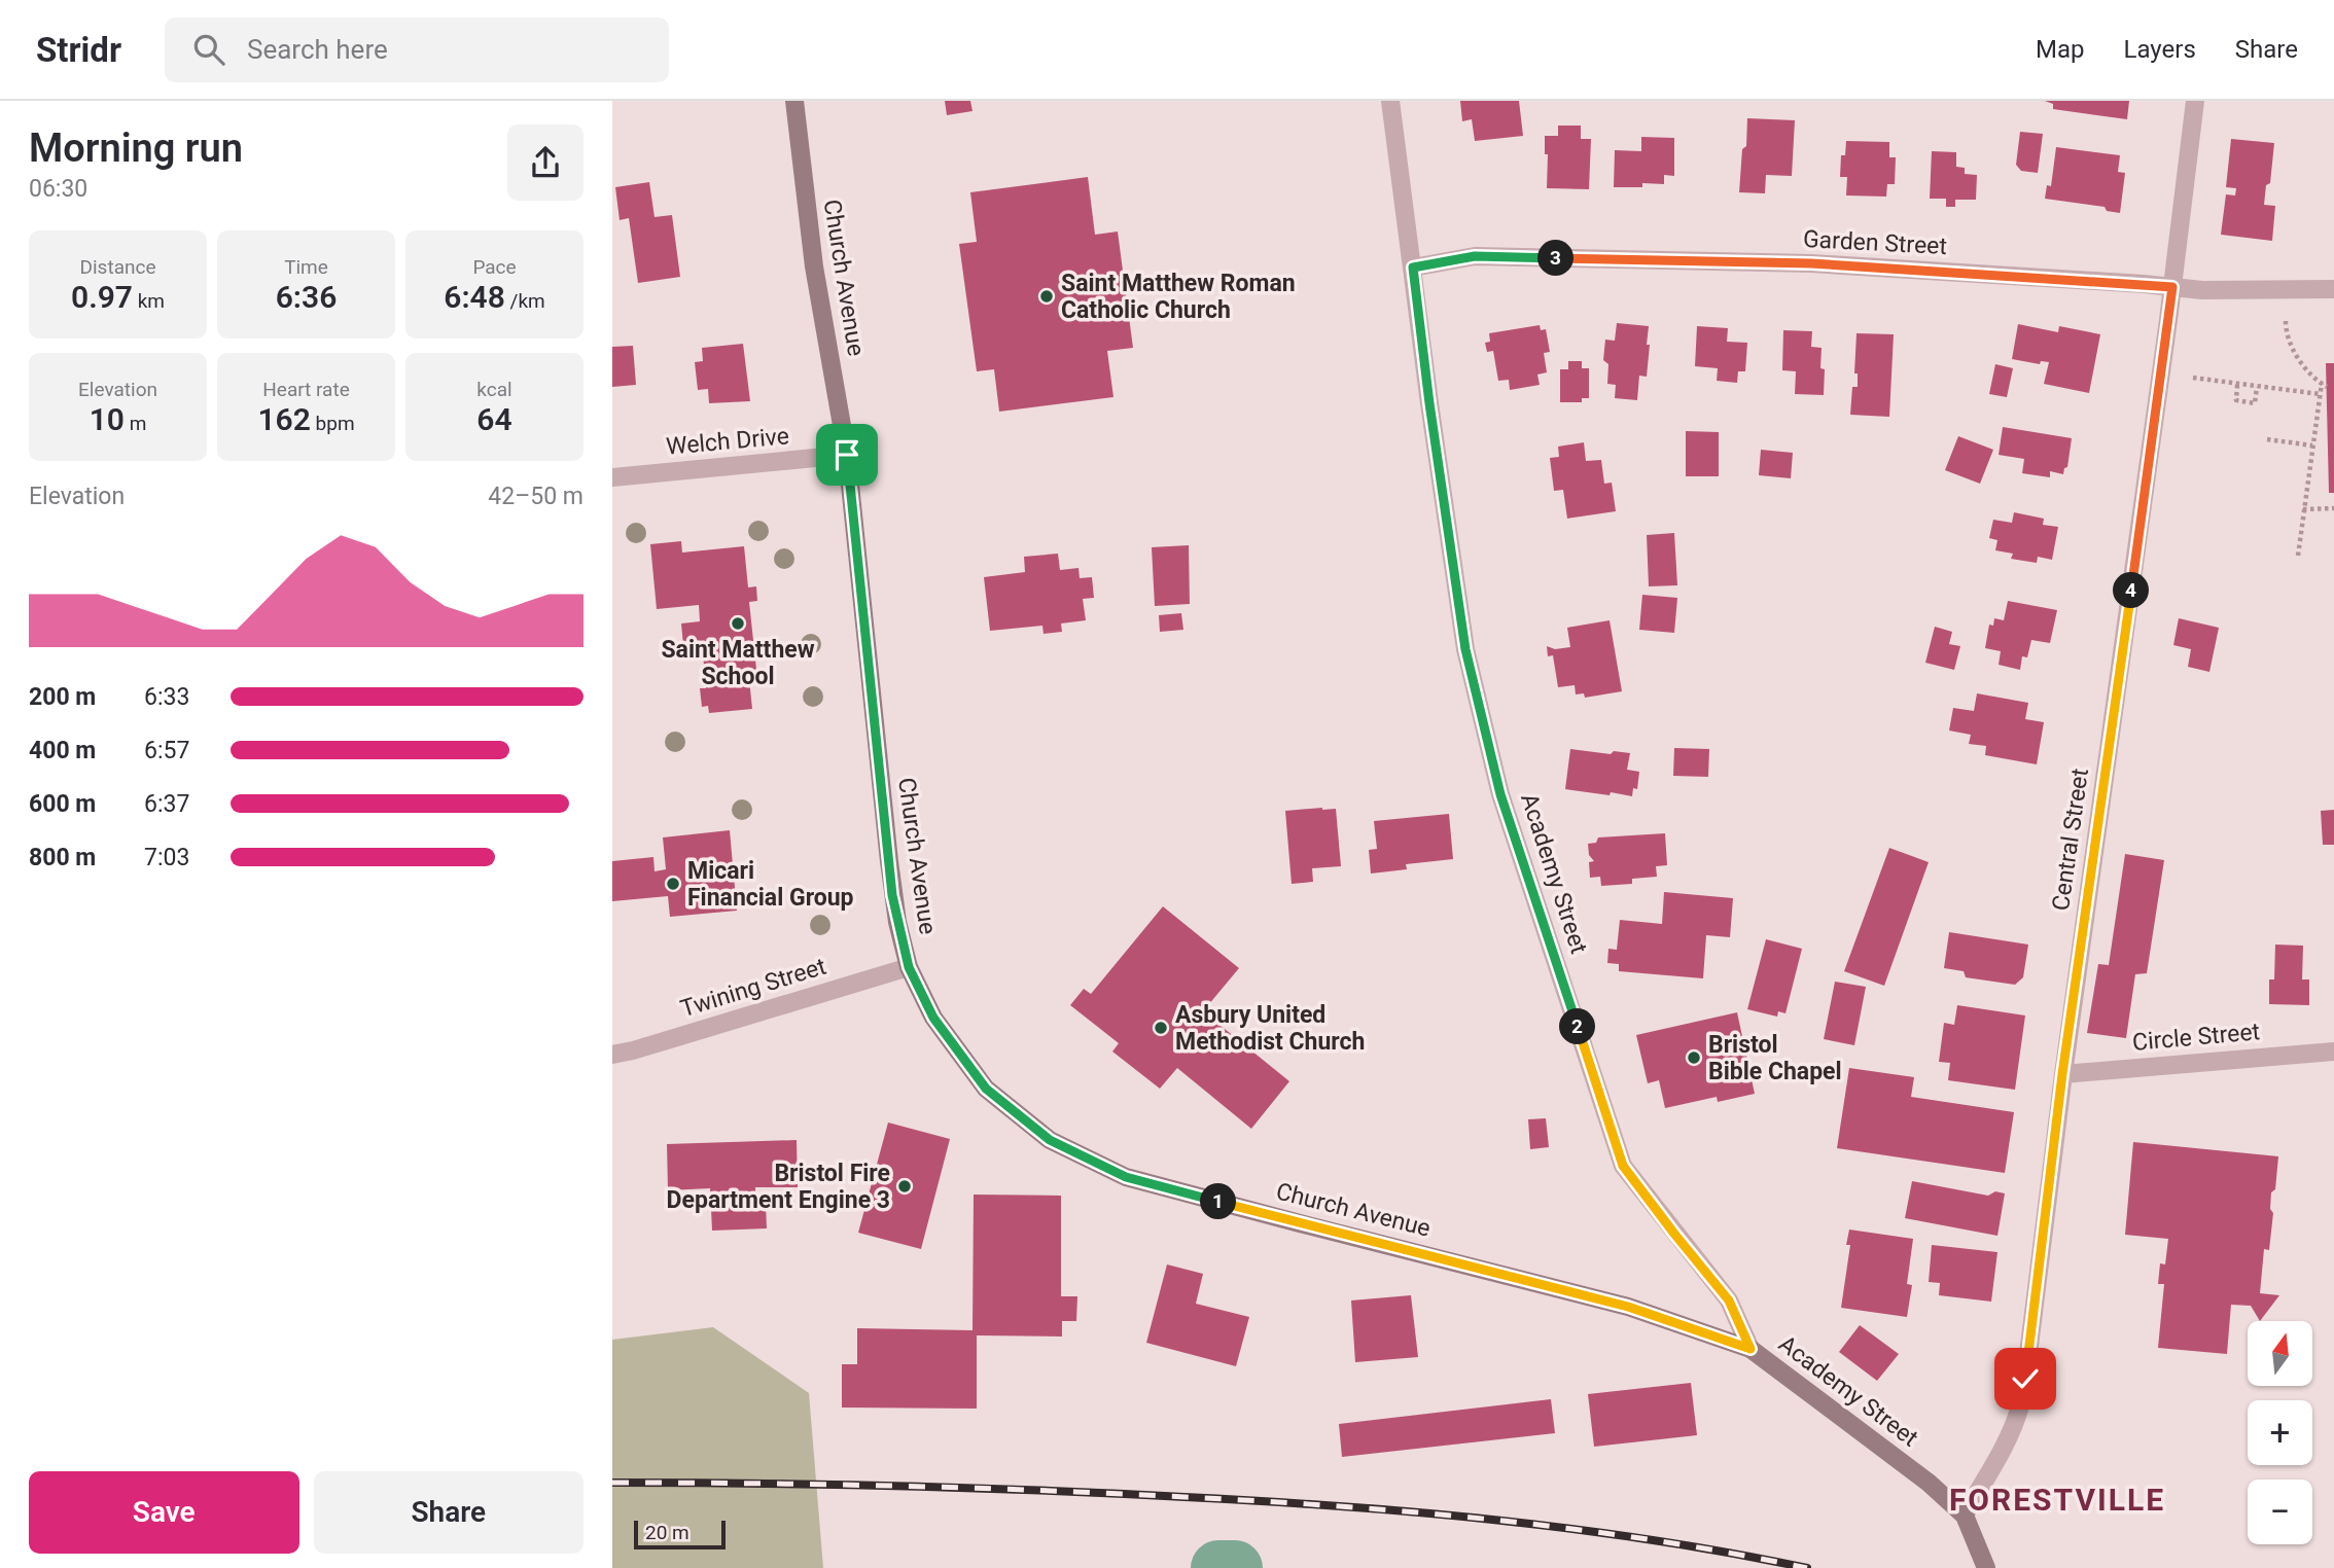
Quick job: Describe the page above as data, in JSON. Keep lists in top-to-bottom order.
{
  "streets": {
    "main road": ["Church Avenue", "Academy Street"],
    "street": [
      "Garden Street",
      "Welch Drive",
      "Central Street",
      "Twining Street",
      "Circle Street"
    ]
  },
  "crossings": [
    ["Garden Street", "Central Street"],
    ["Garden Street", "Academy Street"],
    ["Church Avenue", "Welch Drive"],
    ["Church Avenue", "Academy Street"],
    ["Church Avenue", "Twining Street"],
    ["Central Street", "Academy Street"],
    ["Central Street", "Circle Street"]
  ],
  "districts": ["FORESTVILLE"],
  "places": [
    "Saint Matthew Roman Catholic Church",
    "Saint Matthew School",
    "Micari Financial Group",
    "Asbury United Methodist Church",
    "Bristol Bible Chapel",
    "Bristol Fire Department Engine 3"
  ],
  "scale_bar": "20 m",
  "north": "top",
  "page": {
    "header": "Stridr",
    "search": "Search here",
    "nav": ["Map", "Layers", "Share"],
    "heading": ["Morning run", "06:30"],
    "stats": [
      ["Distance", "0.97 km"],
      ["Time", "6:36"],
      ["Pace", "6:48 /km"],
      ["Elevation", "10 m"],
      ["Heart rate", "162 bpm"],
      ["kcal", "64"]
    ],
    "pins": [
      "3",
      "4",
      "2",
      "1"
    ],
    "chart": ["Elevation", "42–50 m"],
    "list": [
      {
        "name": "200 m",
        "note": "6:33"
      },
      {
        "name": "400 m",
        "note": "6:57"
      },
      {
        "name": "600 m",
        "note": "6:37"
      },
      {
        "name": "800 m",
        "note": "7:03"
      }
    ],
    "map_buttons": ["+", "−"],
    "buttons": ["Save", "Share"],
    "scale": "20 m"
  }
}
